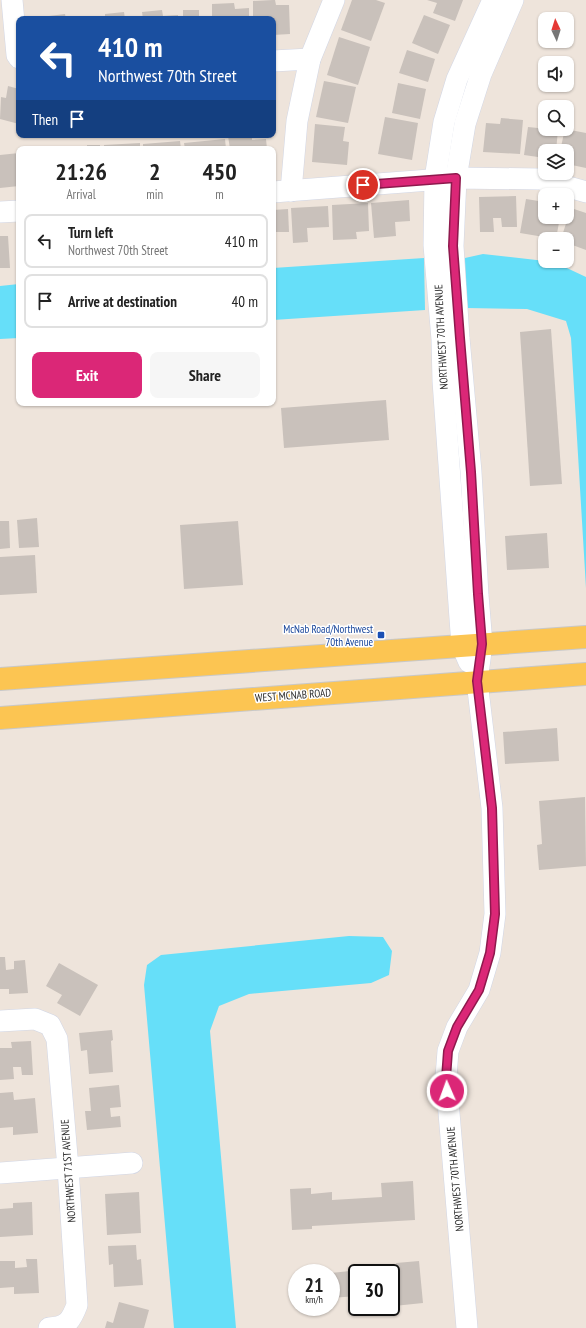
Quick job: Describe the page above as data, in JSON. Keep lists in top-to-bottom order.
{
  "streets": {
    "main road": ["WEST MCNAB ROAD"],
    "street": ["NORTHWEST 70TH AVENUE", "NORTHWEST 71ST AVENUE"]
  },
  "crossings": [
    ["NORTHWEST 70TH AVENUE", "WEST MCNAB ROAD"]
  ],
  "places": {
    "transit": ["McNab Road/Northwest 70th Avenue"]
  },
  "north": "top",
  "page": {
    "map_buttons": ["+", "−"],
    "turn": ["410 m", "Northwest 70th Street"],
    "then": "Then",
    "eta": [
      "21:26",
      "Arrival",
      "2",
      "min",
      "450",
      "m"
    ],
    "list": [
      {
        "name": "Turn left",
        "note": "Northwest 70th Street",
        "value": "410 m"
      },
      {
        "name": "Arrive at destination",
        "value": "40 m"
      }
    ],
    "buttons": ["Exit", "Share"],
    "speed": "21 km/h",
    "limit": "30"
  }
}
